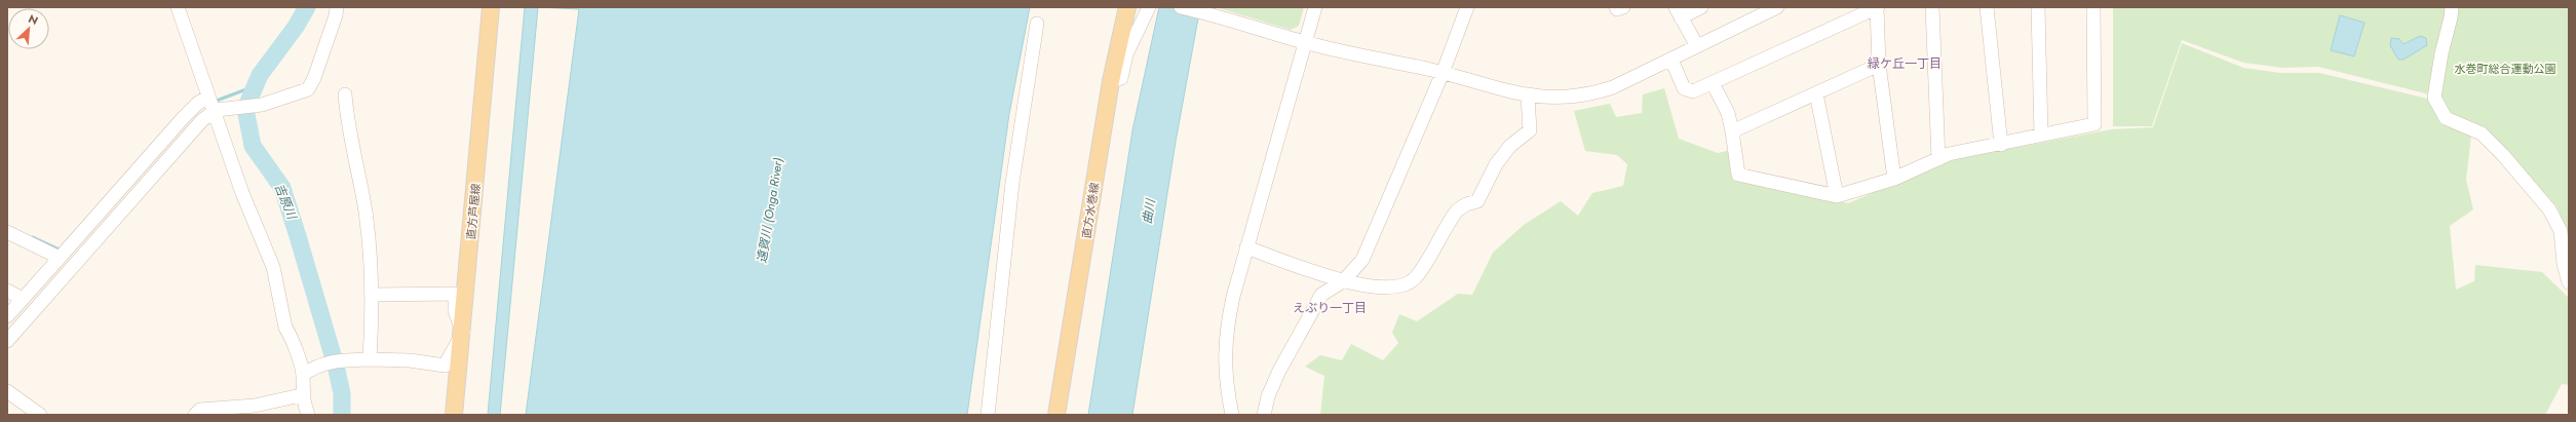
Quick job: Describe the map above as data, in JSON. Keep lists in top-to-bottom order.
{
  "streets": {
    "main road": ["直方水巻線", "直方芦屋線"]
  },
  "districts": ["緑ケ丘一丁目", "えぶり一丁目"],
  "water": ["吉原川", "遠賀川 (Onga River)", "曲川"],
  "parks": ["水巻町総合運動公園"],
  "north": "top right"
}
